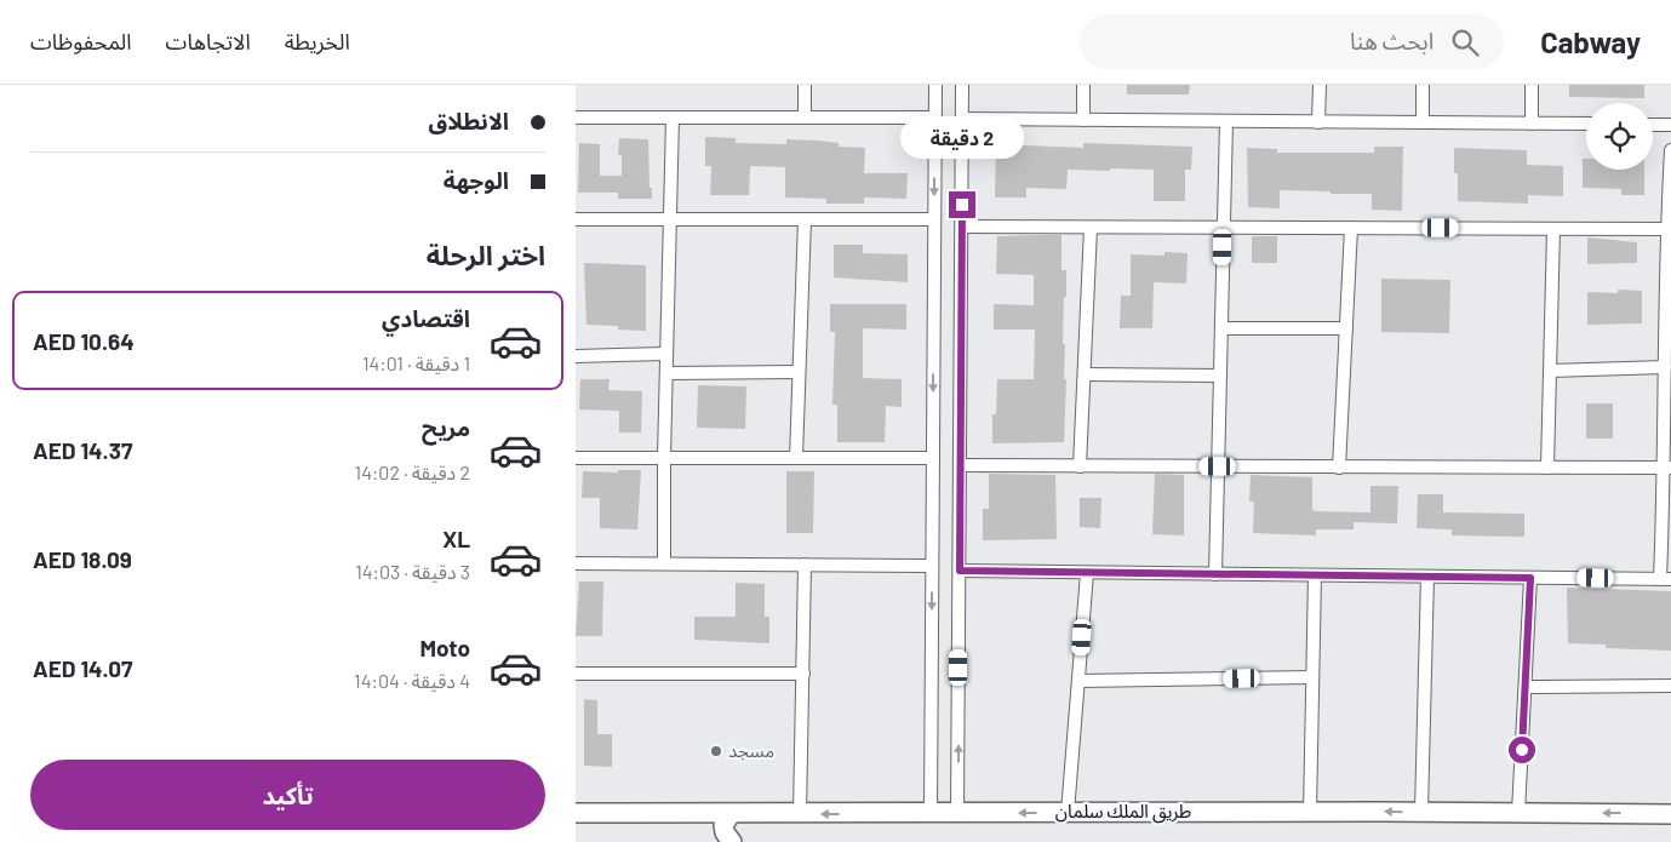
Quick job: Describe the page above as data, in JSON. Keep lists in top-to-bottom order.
{
  "streets": {
    "main road": ["طريق الملك سلمان"]
  },
  "one_way": ["طريق الملك سلمان"],
  "places": ["مسجد"],
  "page": {
    "header": "Cabway",
    "search": "ابحث هنا",
    "nav": ["الخريطة", "الاتجاهات", "المحفوظات"],
    "banner": ["الانطلاق", "الوجهة"],
    "bubble": "2 دقيقة",
    "heading": "اختر الرحلة",
    "list": [
      {
        "name": "اقتصادي",
        "note": "1 دقيقة · 14:01",
        "value": "AED 10.64"
      },
      {
        "name": "مريح",
        "note": "2 دقيقة · 14:02",
        "value": "AED 14.37"
      },
      {
        "name": "XL",
        "note": "3 دقيقة · 14:03",
        "value": "AED 18.09"
      },
      {
        "name": "Moto",
        "note": "4 دقيقة · 14:04",
        "value": "AED 14.07"
      }
    ],
    "buttons": "تأكيد"
  }
}
